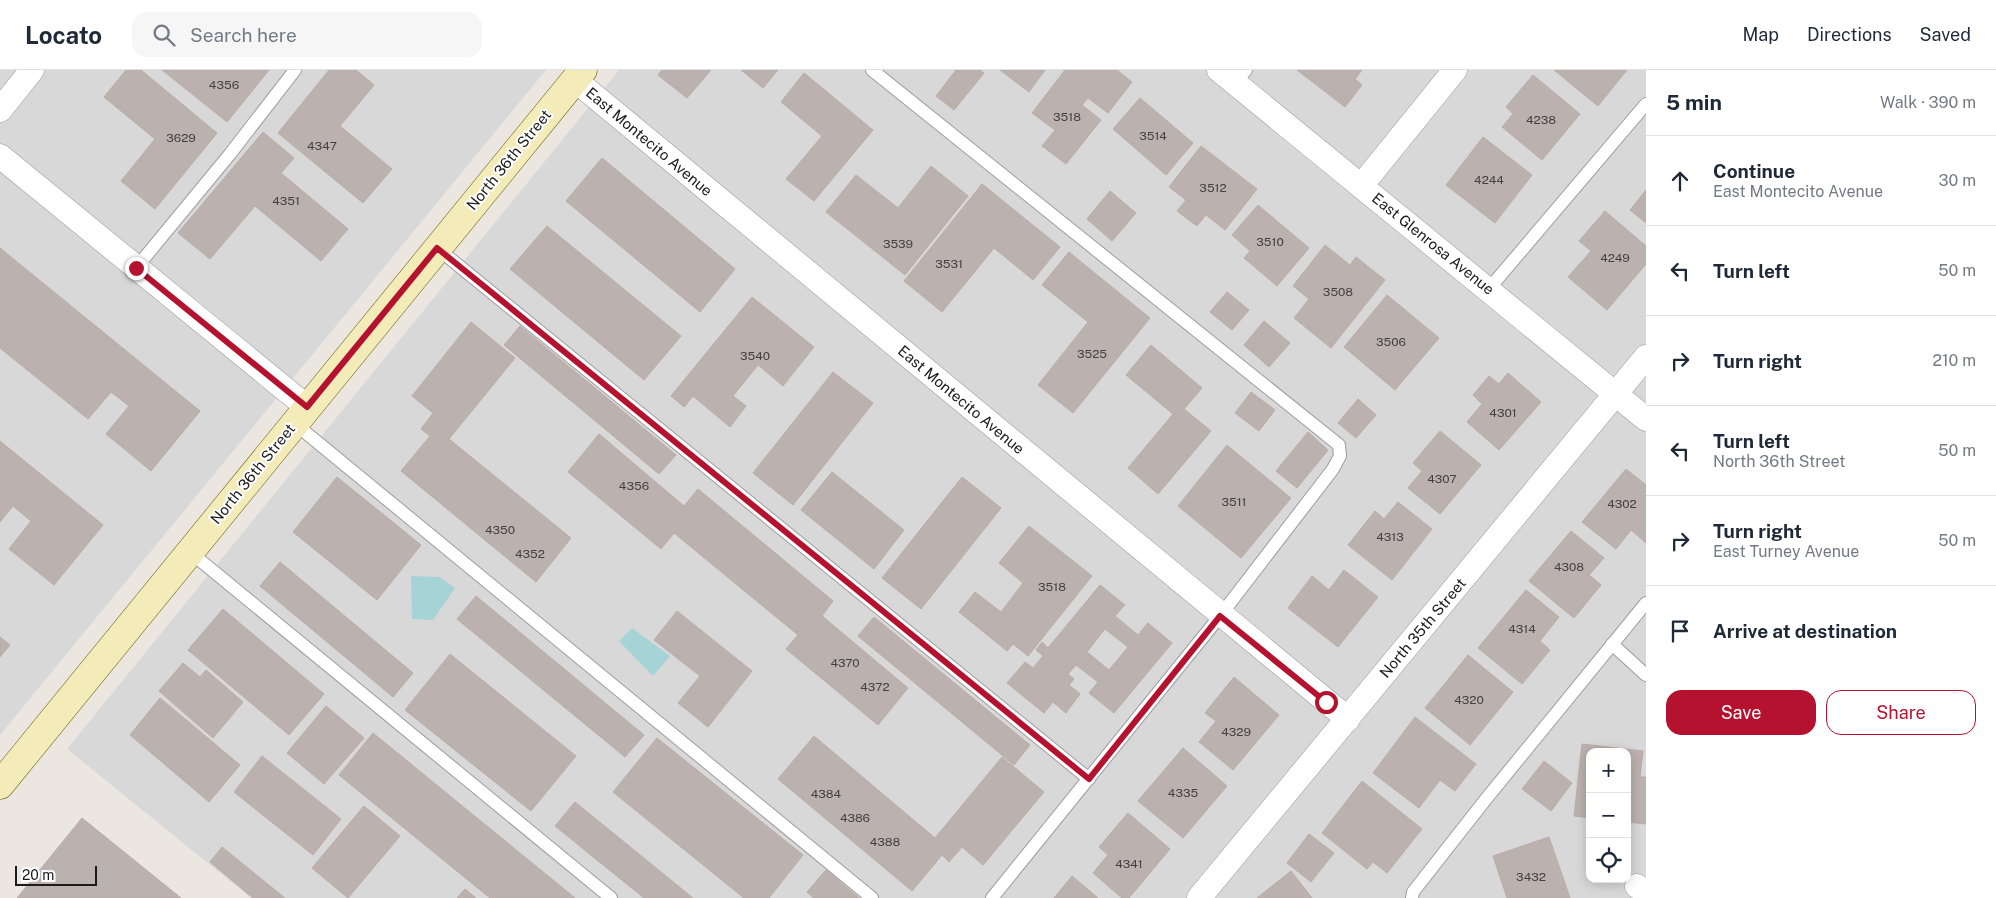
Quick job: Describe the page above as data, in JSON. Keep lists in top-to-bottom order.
{
  "streets": {
    "main road": ["North 36th Street"],
    "street": ["East Montecito Avenue", "East Glenrosa Avenue", "North 35th Street"]
  },
  "crossings": [
    ["East Montecito Avenue", "North 36th Street"],
    ["East Montecito Avenue", "North 35th Street"],
    ["East Glenrosa Avenue", "North 35th Street"]
  ],
  "house_numbers": [
    "4356",
    "3518",
    "4238",
    "3514",
    "3629",
    "4347",
    "4244",
    "3512",
    "4351",
    "3510",
    "3539",
    "4249",
    "3531",
    "3508",
    "3506",
    "3525",
    "3540",
    "4301",
    "4307",
    "4356",
    "3511",
    "4302",
    "4350",
    "4313",
    "4352",
    "4308",
    "3518",
    "4314",
    "4370",
    "4372",
    "4320",
    "4329",
    "4335",
    "4384",
    "4386",
    "4388",
    "4341",
    "3432"
  ],
  "scale_bar": "20 m",
  "page": {
    "header": "Locato",
    "search": "Search here",
    "nav": ["Map", "Directions", "Saved"],
    "heading": ["5 min", "Walk · 390 m"],
    "list": [
      ["Continue", "East Montecito Avenue", "30 m"],
      ["Turn left", "50 m"],
      ["Turn right", "210 m"],
      ["Turn left", "North 36th Street", "50 m"],
      ["Turn right", "East Turney Avenue", "50 m"],
      "Arrive at destination"
    ],
    "buttons": ["Save", "Share"],
    "map_buttons": ["+", "−"],
    "scale": "20 m"
  }
}
